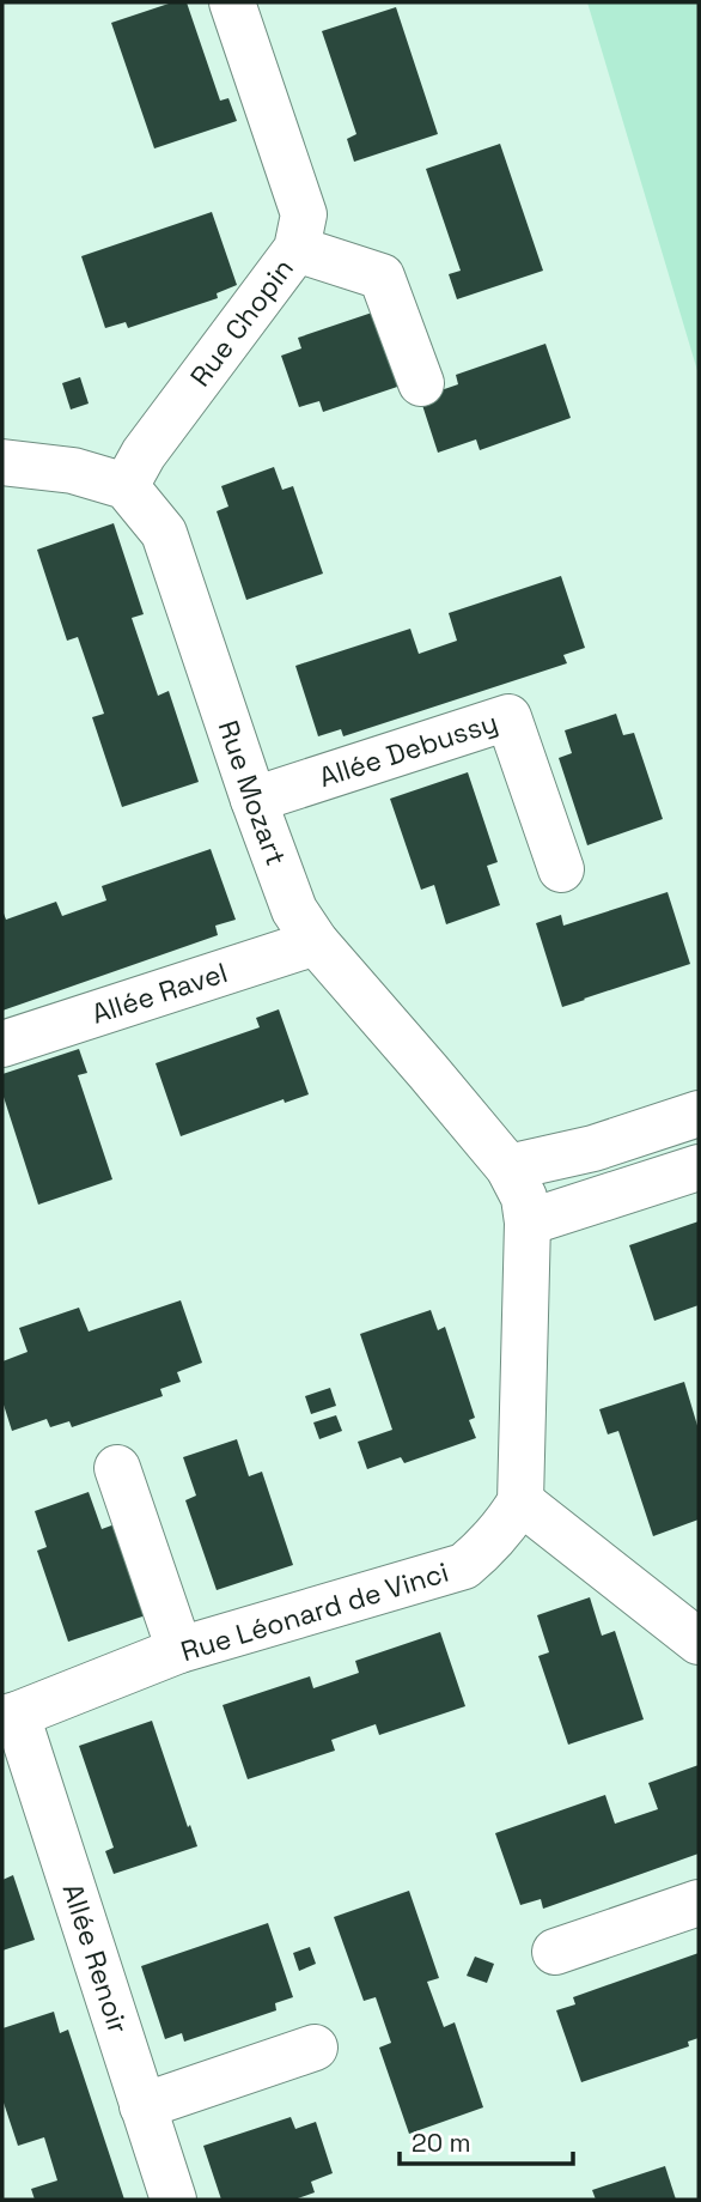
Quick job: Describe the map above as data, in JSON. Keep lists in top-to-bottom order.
{
  "streets": {
    "street": [
      "Rue Chopin",
      "Allée Debussy",
      "Rue Mozart",
      "Allée Ravel",
      "Rue Léonard de Vinci",
      "Allée Renoir"
    ]
  },
  "crossings": [
    ["Rue Chopin", "Rue Mozart"],
    ["Allée Debussy", "Rue Mozart"],
    ["Rue Mozart", "Allée Ravel"],
    ["Rue Léonard de Vinci", "Allée Renoir"]
  ],
  "scale_bar": "20 m"
}
